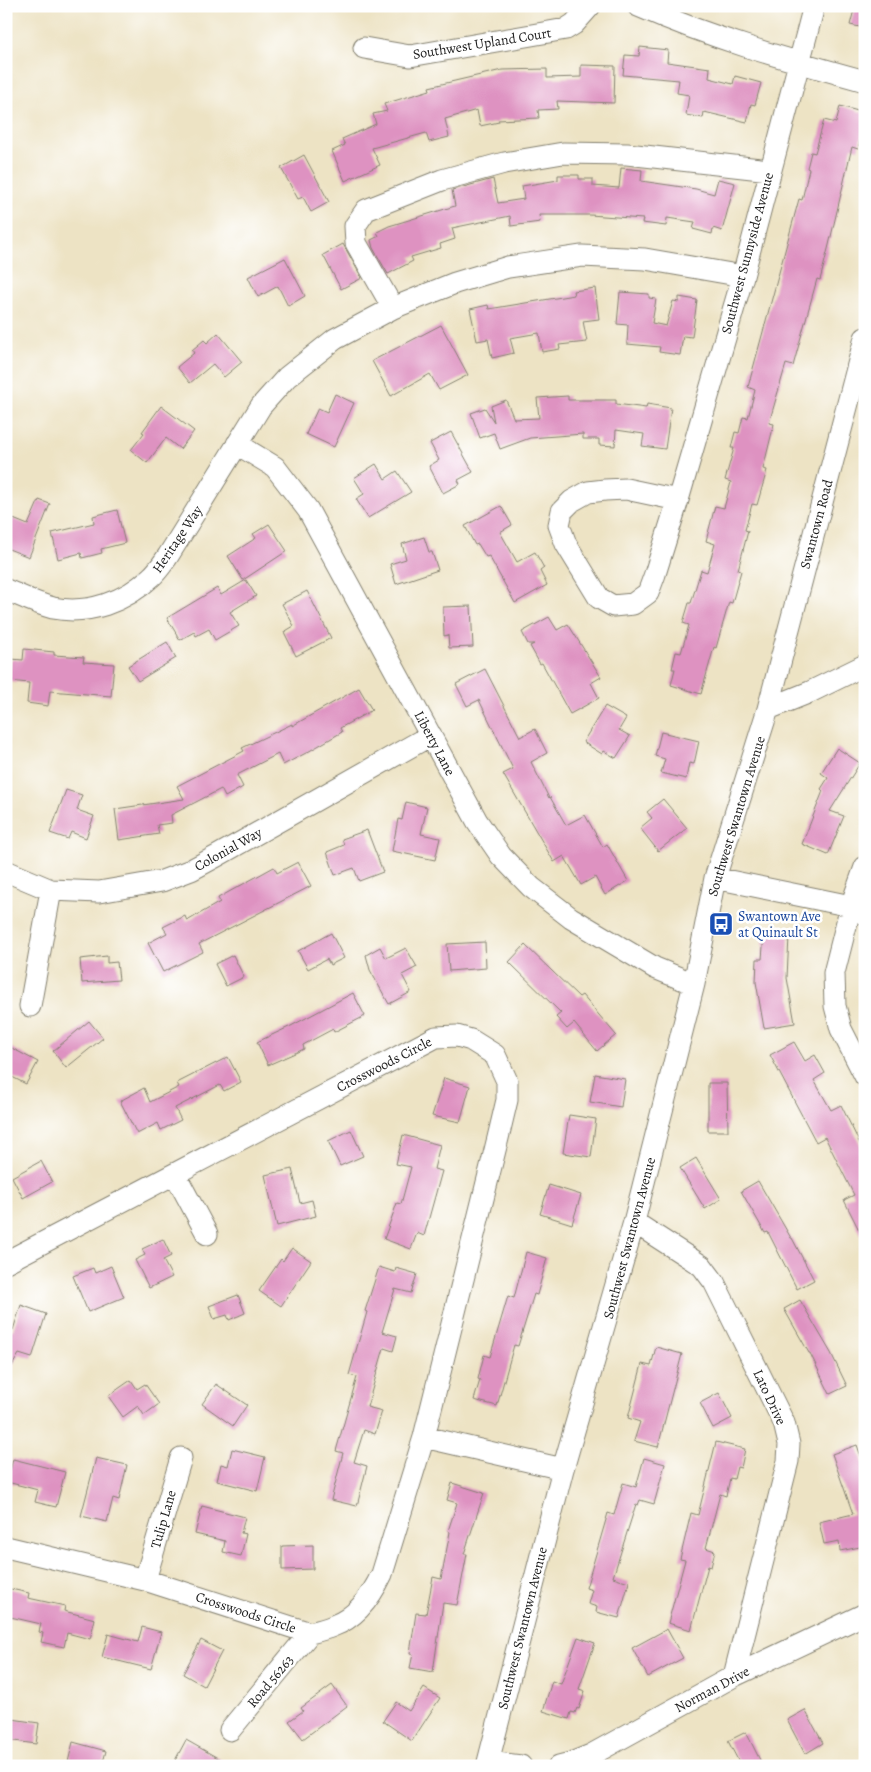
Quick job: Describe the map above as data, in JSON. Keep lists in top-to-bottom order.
{
  "streets": {
    "street": [
      "Southwest Upland Court",
      "Southwest Sunnyside Avenue",
      "Swantown Road",
      "Heritage Way",
      "Liberty Lane",
      "Southwest Swantown Avenue",
      "Colonial Way",
      "Crosswoods Circle",
      "Lato Drive",
      "Tulip Lane",
      "Road 56263",
      "Norman Drive"
    ]
  },
  "crossings": [
    ["Southwest Sunnyside Avenue", "Heritage Way"],
    ["Swantown Road", "Southwest Swantown Avenue"],
    ["Heritage Way", "Liberty Lane"],
    ["Liberty Lane", "Southwest Swantown Avenue"],
    ["Liberty Lane", "Colonial Way"],
    ["Southwest Swantown Avenue", "Lato Drive"],
    ["Crosswoods Circle", "Tulip Lane"],
    ["Crosswoods Circle", "Road 56263"],
    ["Lato Drive", "Norman Drive"]
  ],
  "places": {
    "bus stop": ["Swantown Ave at Quinault St"]
  }
}
